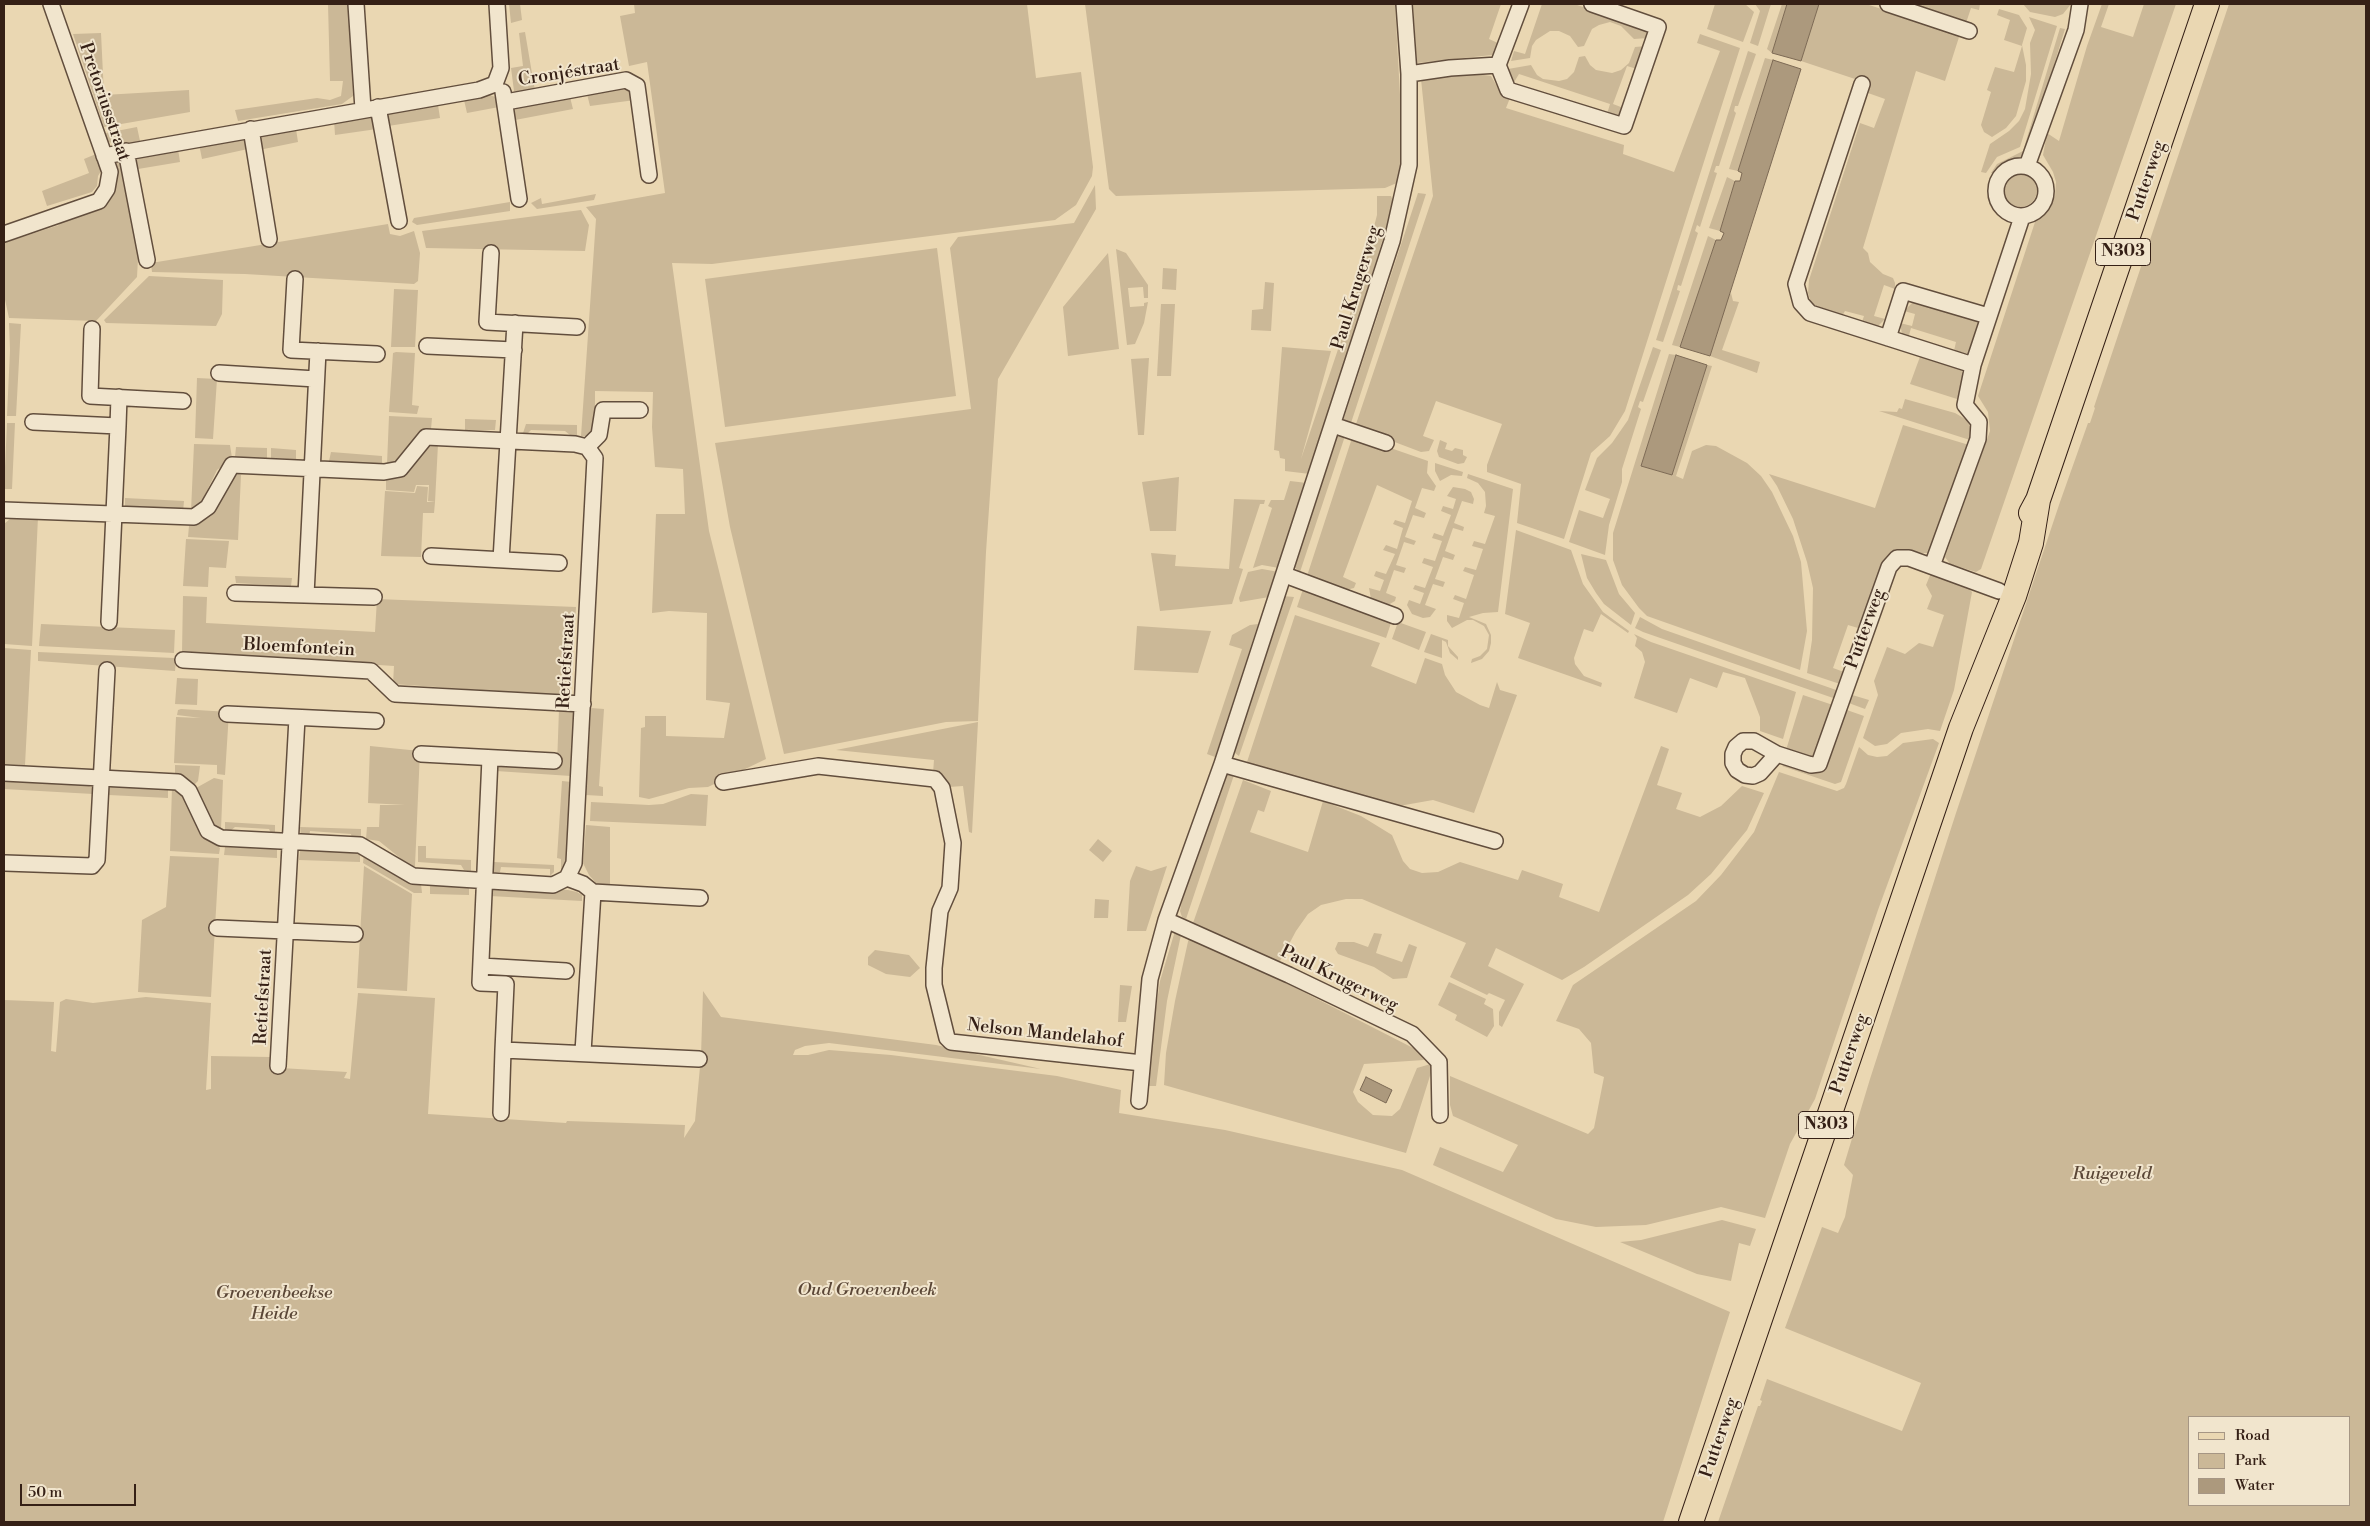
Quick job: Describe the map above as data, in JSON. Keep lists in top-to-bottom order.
{
  "streets": {
    "main road": ["Putterweg", "N303"],
    "street": [
      "Cronjéstraat",
      "Pretoriusstraat",
      "Paul Krugerweg",
      "Bloemfontein",
      "Retiefstraat",
      "Nelson Mandelahof"
    ]
  },
  "crossings": [
    ["Cronjéstraat", "Pretoriusstraat"],
    ["Paul Krugerweg", "Nelson Mandelahof"],
    ["Bloemfontein", "Retiefstraat"]
  ],
  "parks": ["Ruigeveld", "Oud Groevenbeek", "Groevenbeekse Heide"],
  "legend": ["Road", "Park", "Water"],
  "scale_bar": "50 m"
}
